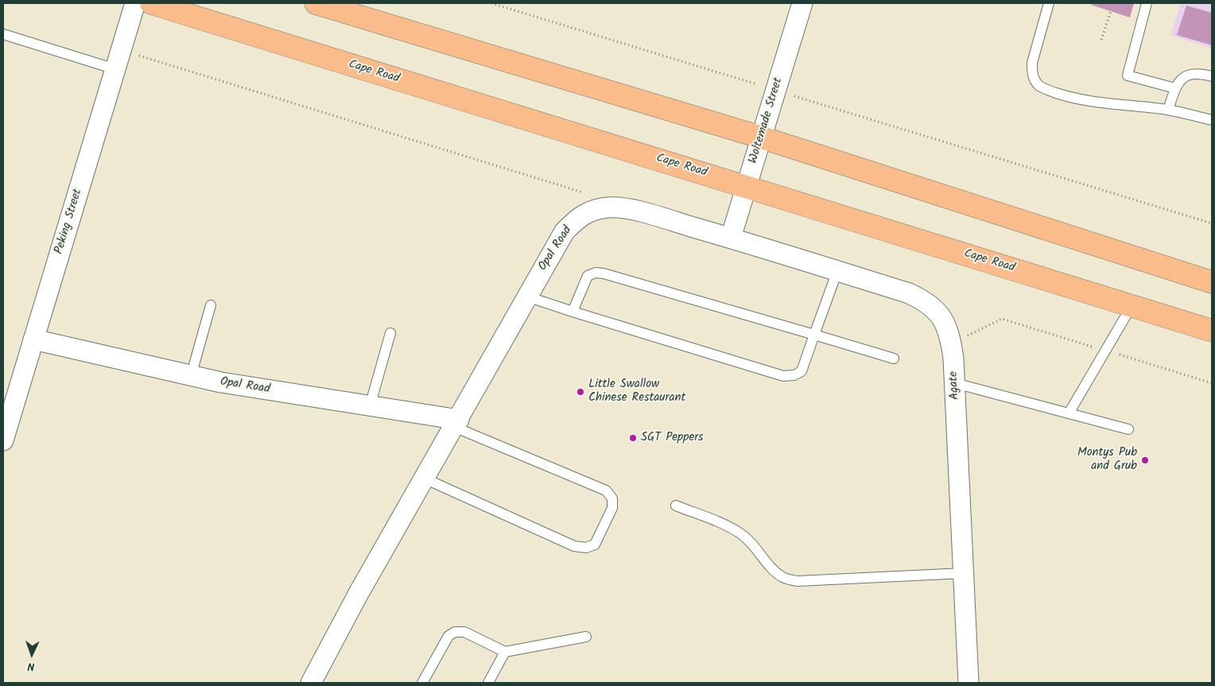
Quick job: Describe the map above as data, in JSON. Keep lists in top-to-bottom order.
{
  "streets": {
    "main road": ["Cape Road"],
    "street": [
      "Woltemade Street",
      "Peking Street",
      "Opal Road",
      "Agate"
    ]
  },
  "crossings": [
    ["Cape Road", "Woltemade Street"],
    ["Woltemade Street", "Opal Road"],
    ["Woltemade Street", "Agate"],
    ["Peking Street", "Opal Road"],
    ["Opal Road", "Agate"]
  ],
  "places": ["Little Swallow Chinese Restaurant", "SGT Peppers", "Montys Pub and Grub"],
  "north": "bottom"
}
